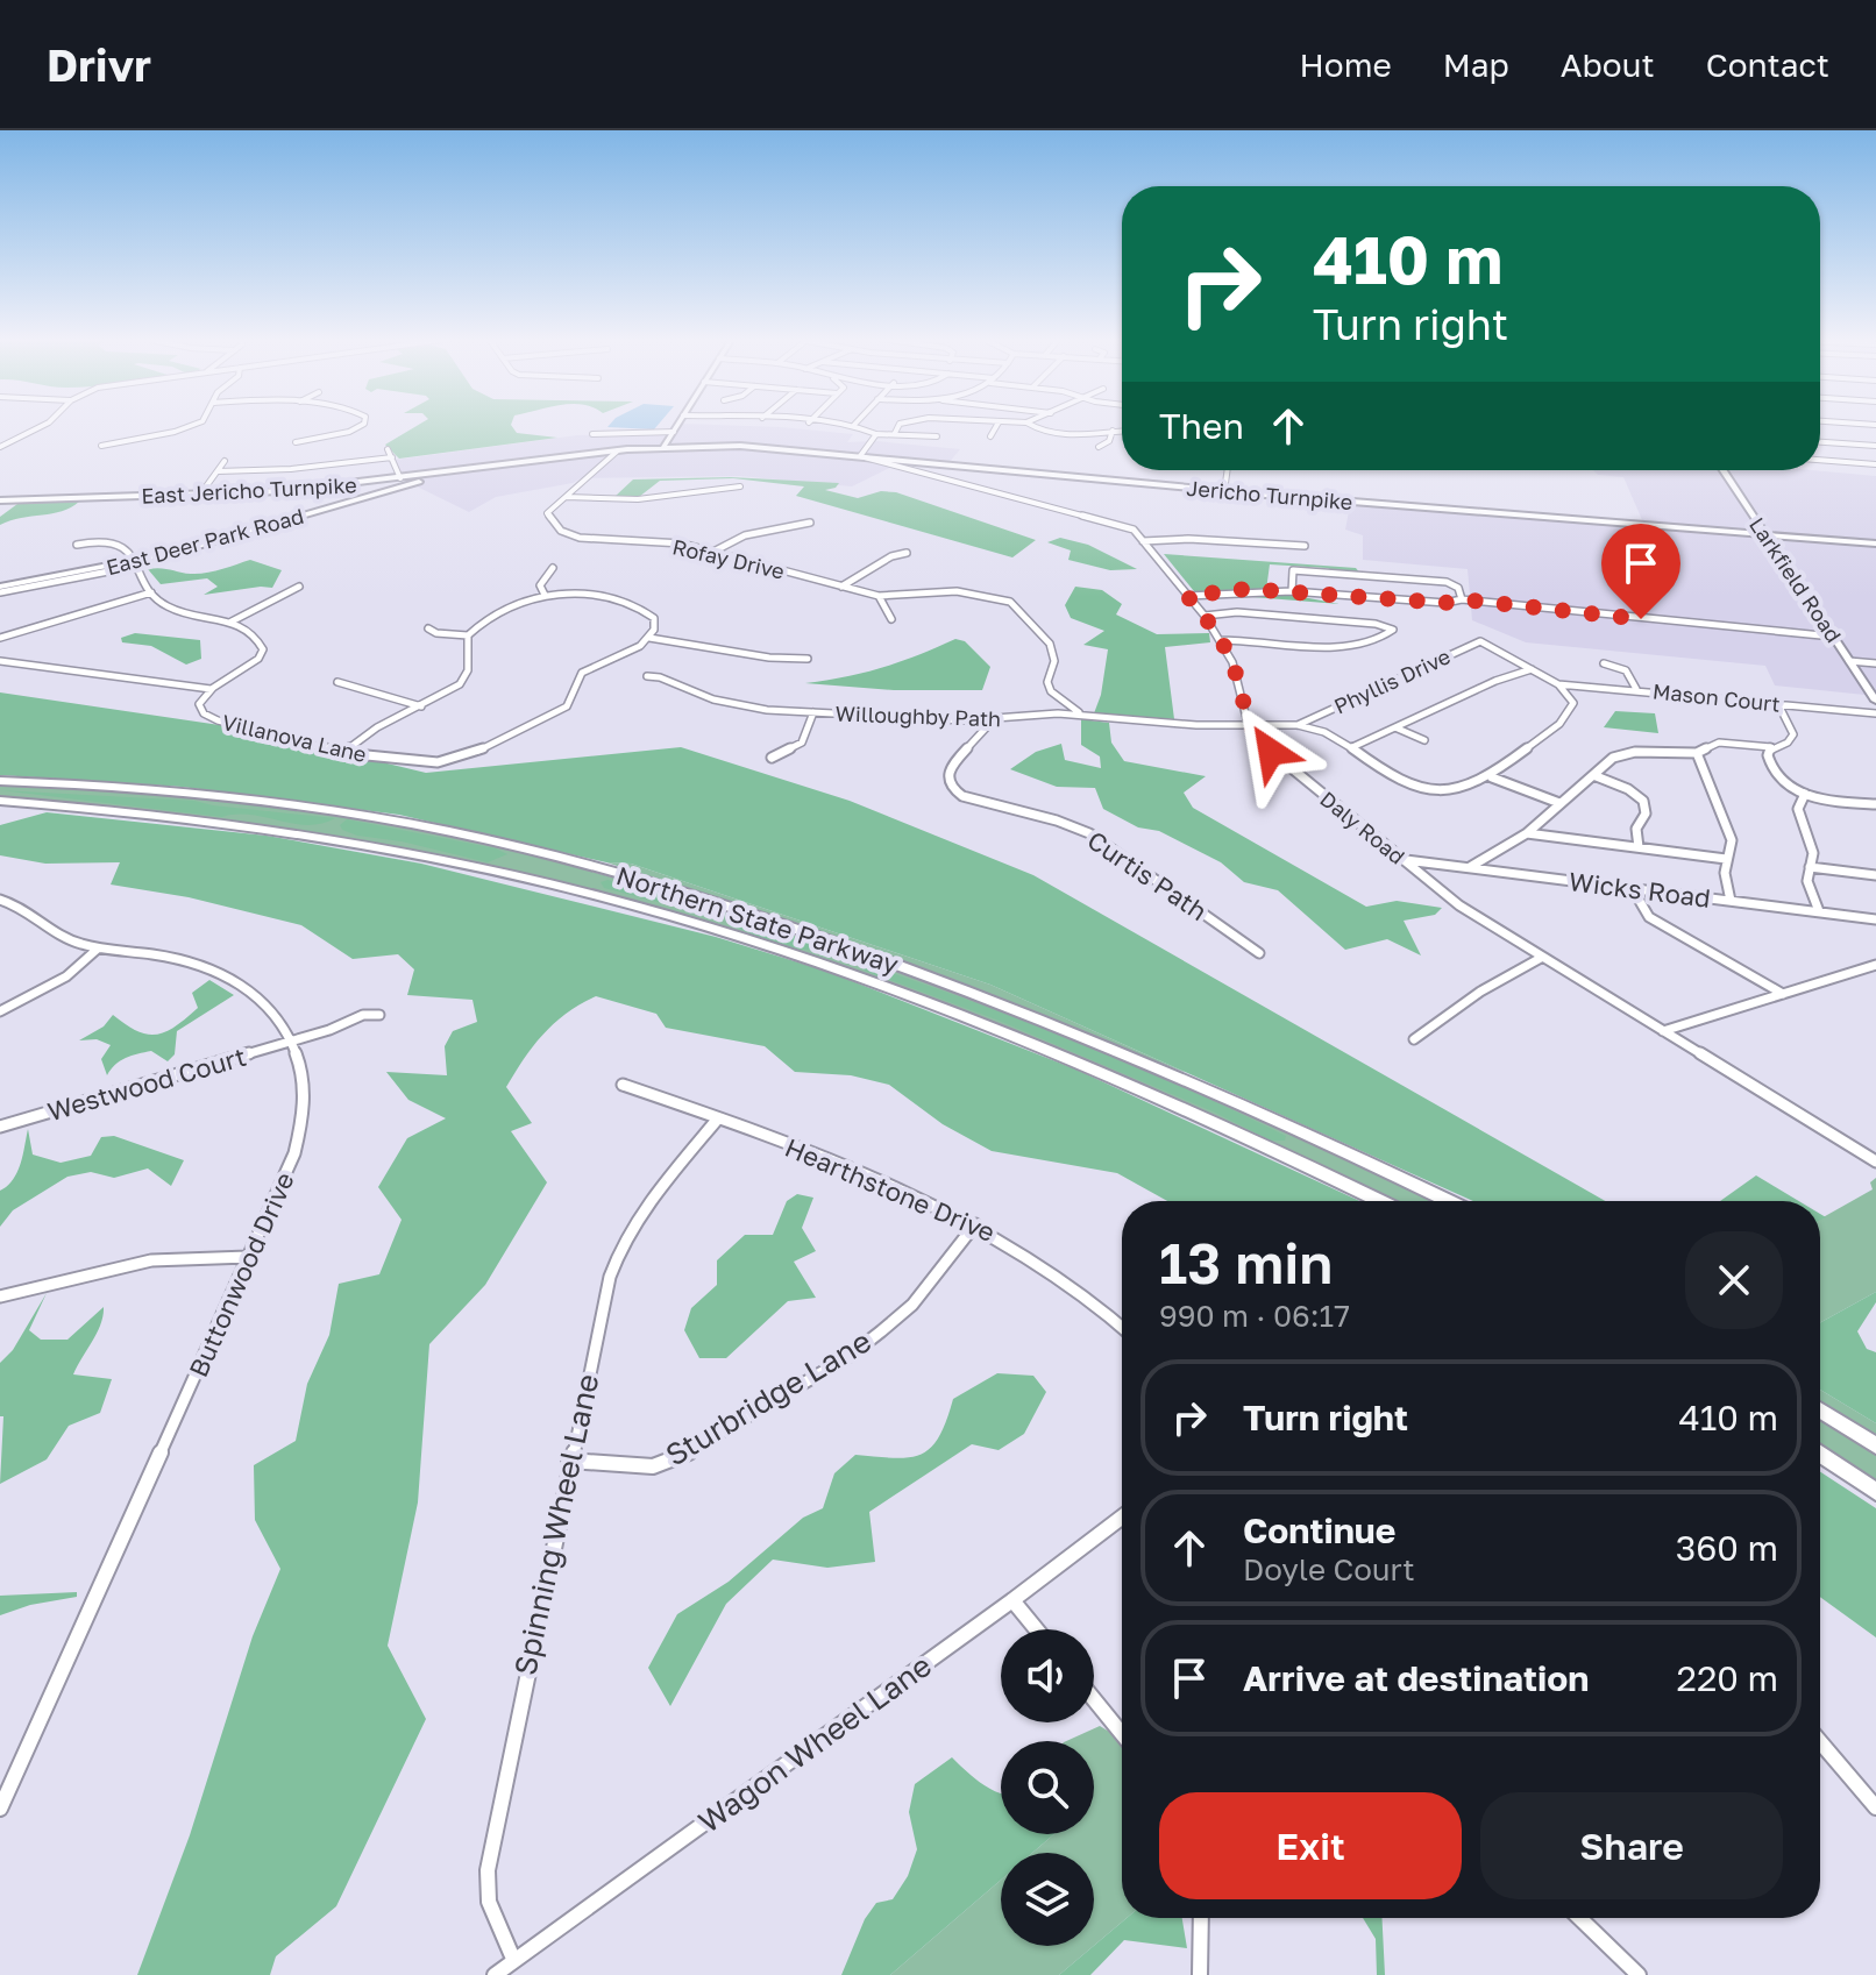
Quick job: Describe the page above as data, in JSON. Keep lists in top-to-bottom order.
{
  "streets": {
    "highway": ["Northern State Parkway"],
    "main road": [
      "East Jericho Turnpike",
      "Jericho Turnpike",
      "East Deer Park Road",
      "Larkfield Road"
    ],
    "street": [
      "Rofay Drive",
      "Phyllis Drive",
      "Mason Court",
      "Willoughby Path",
      "Villanova Lane",
      "Daly Road",
      "Curtis Path",
      "Wicks Road",
      "Westwood Court",
      "Hearthstone Drive",
      "Buttonwood Drive",
      "Sturbridge Lane",
      "Spinning Wheel Lane",
      "Wagon Wheel Lane"
    ]
  },
  "crossings": [
    ["East Jericho Turnpike", "Jericho Turnpike"],
    ["East Jericho Turnpike", "East Deer Park Road"],
    ["Jericho Turnpike", "Larkfield Road"],
    ["Rofay Drive", "Willoughby Path"],
    ["Phyllis Drive", "Willoughby Path"],
    ["Phyllis Drive", "Daly Road"],
    ["Willoughby Path", "Daly Road"],
    ["Willoughby Path", "Curtis Path"],
    ["Daly Road", "Wicks Road"],
    ["Westwood Court", "Buttonwood Drive"],
    ["Hearthstone Drive", "Sturbridge Lane"],
    ["Hearthstone Drive", "Spinning Wheel Lane"],
    ["Sturbridge Lane", "Spinning Wheel Lane"],
    ["Spinning Wheel Lane", "Wagon Wheel Lane"]
  ],
  "page": {
    "header": "Drivr",
    "nav": [
      "Home",
      "Map",
      "About",
      "Contact"
    ],
    "turn": ["410 m", "Turn right"],
    "then": "Then",
    "heading": ["13 min", "990 m · 06:17"],
    "list": [
      {
        "name": "Turn right",
        "value": "410 m"
      },
      {
        "name": "Continue",
        "note": "Doyle Court",
        "value": "360 m"
      },
      {
        "name": "Arrive at destination",
        "value": "220 m"
      }
    ],
    "buttons": ["Exit", "Share"]
  }
}
